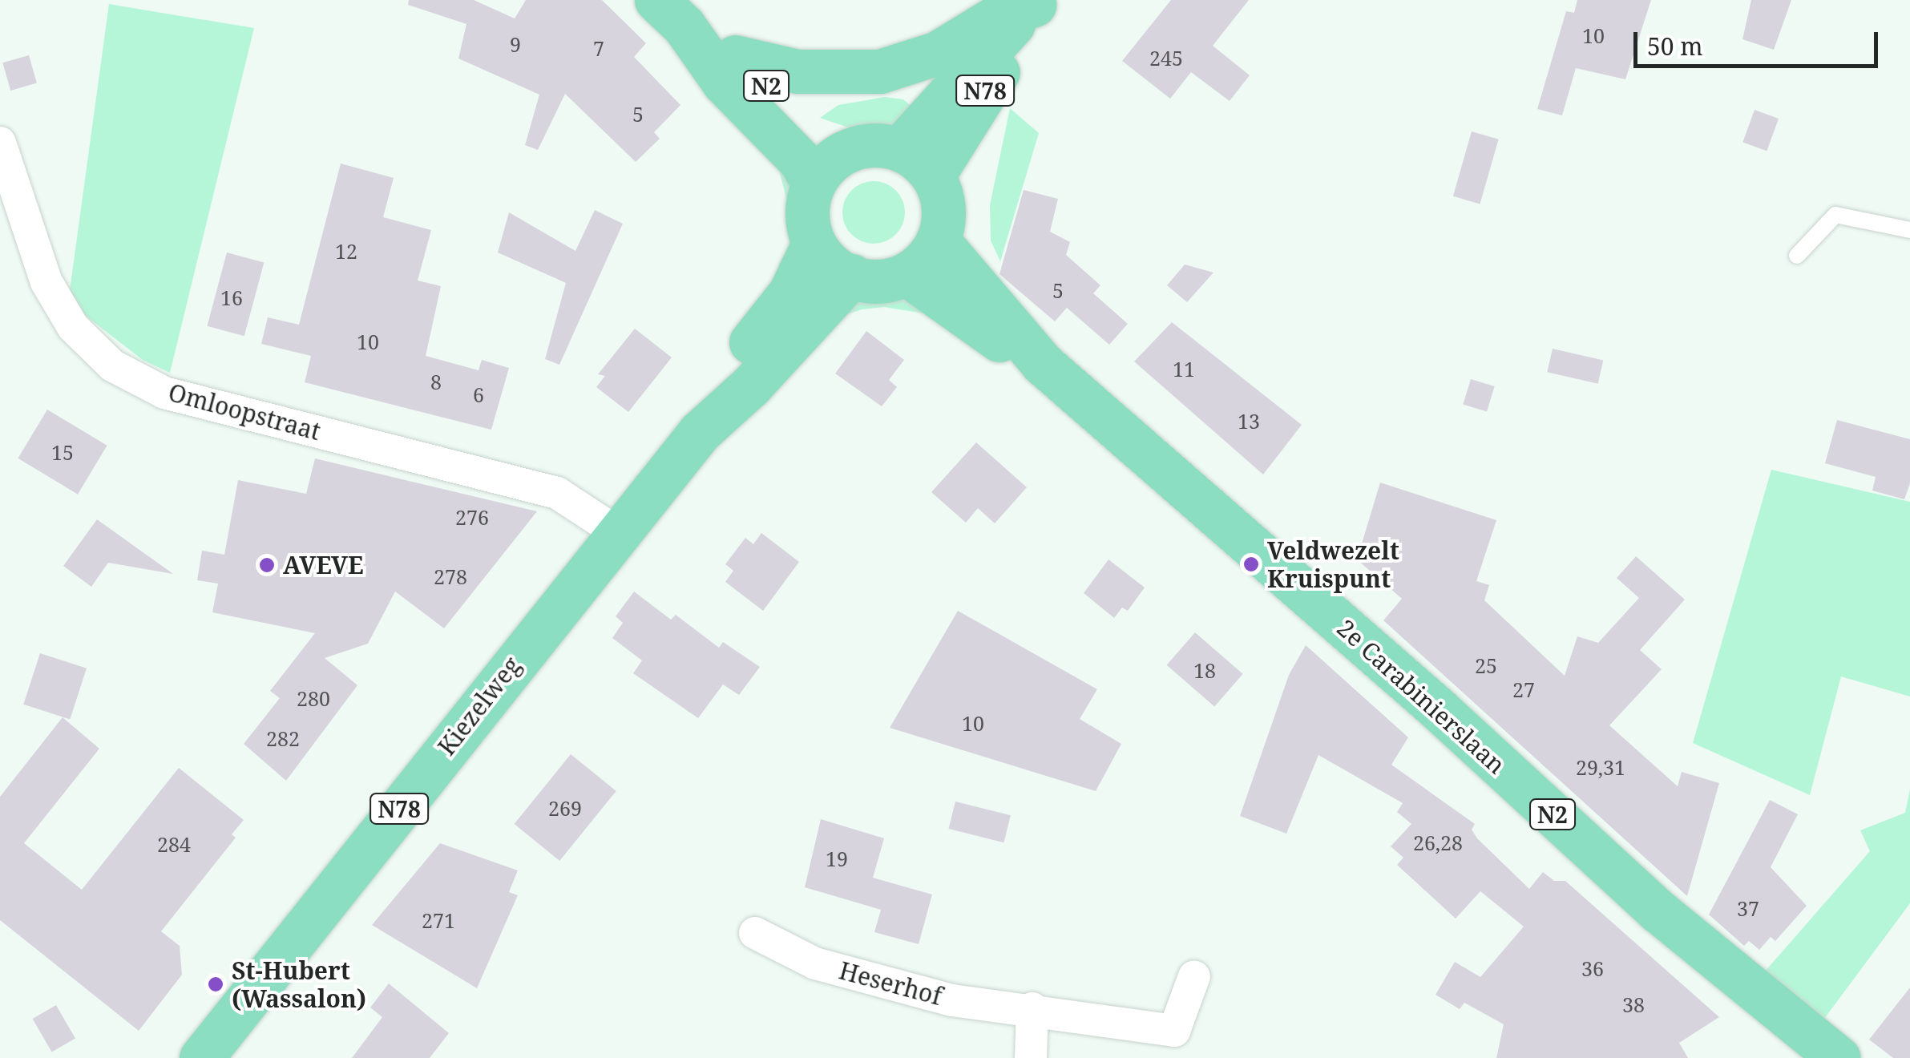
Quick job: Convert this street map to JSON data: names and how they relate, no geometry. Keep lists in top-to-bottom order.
{
  "streets": {
    "main road": [
      "N2",
      "N78",
      "2e Carabinierslaan",
      "Kiezelweg"
    ],
    "street": ["Omloopstraat", "Heserhof"]
  },
  "crossings": [
    ["N2", "N78"],
    ["N2", "2e Carabinierslaan"],
    ["N2", "Kiezelweg"],
    ["N78", "2e Carabinierslaan"],
    ["N78", "Kiezelweg"],
    ["Omloopstraat", "Kiezelweg"],
    ["2e Carabinierslaan", "Kiezelweg"]
  ],
  "places": ["Veldwezelt Kruispunt", "AVEVE", "St-Hubert (Wassalon)"],
  "house_numbers": [
    "10",
    "9",
    "7",
    "245",
    "5",
    "12",
    "5",
    "16",
    "10",
    "11",
    "8",
    "6",
    "13",
    "15",
    "276",
    "278",
    "25",
    "18",
    "27",
    "280",
    "10",
    "282",
    "29,31",
    "269",
    "26,28",
    "284",
    "19",
    "37",
    "271",
    "36",
    "38"
  ],
  "scale_bar": "50 m"
}
